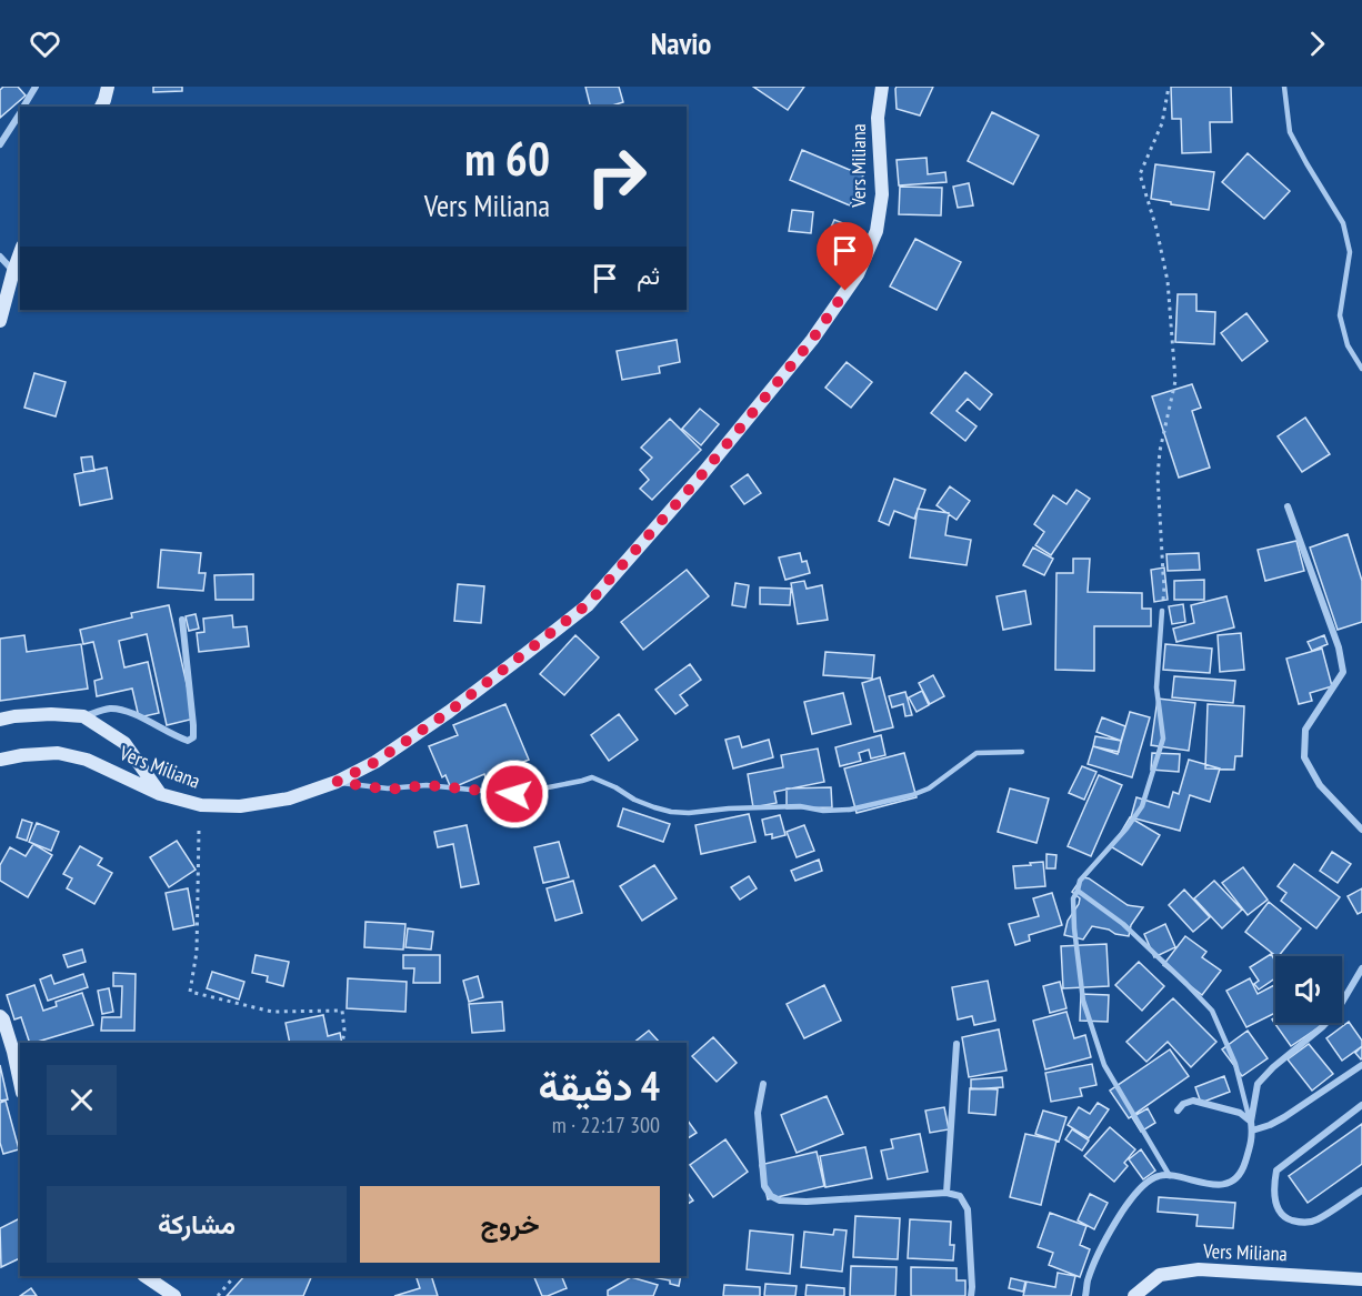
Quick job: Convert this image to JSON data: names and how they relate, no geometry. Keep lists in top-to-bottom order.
{
  "streets": {
    "main road": ["Vers Miliana"]
  },
  "page": {
    "header": "Navio",
    "turn": ["60 m", "Vers Miliana"],
    "then": "ثم",
    "heading": ["4 دقيقة", "300 m · 22:17"],
    "buttons": ["خروج", "مشاركة"]
  }
}
